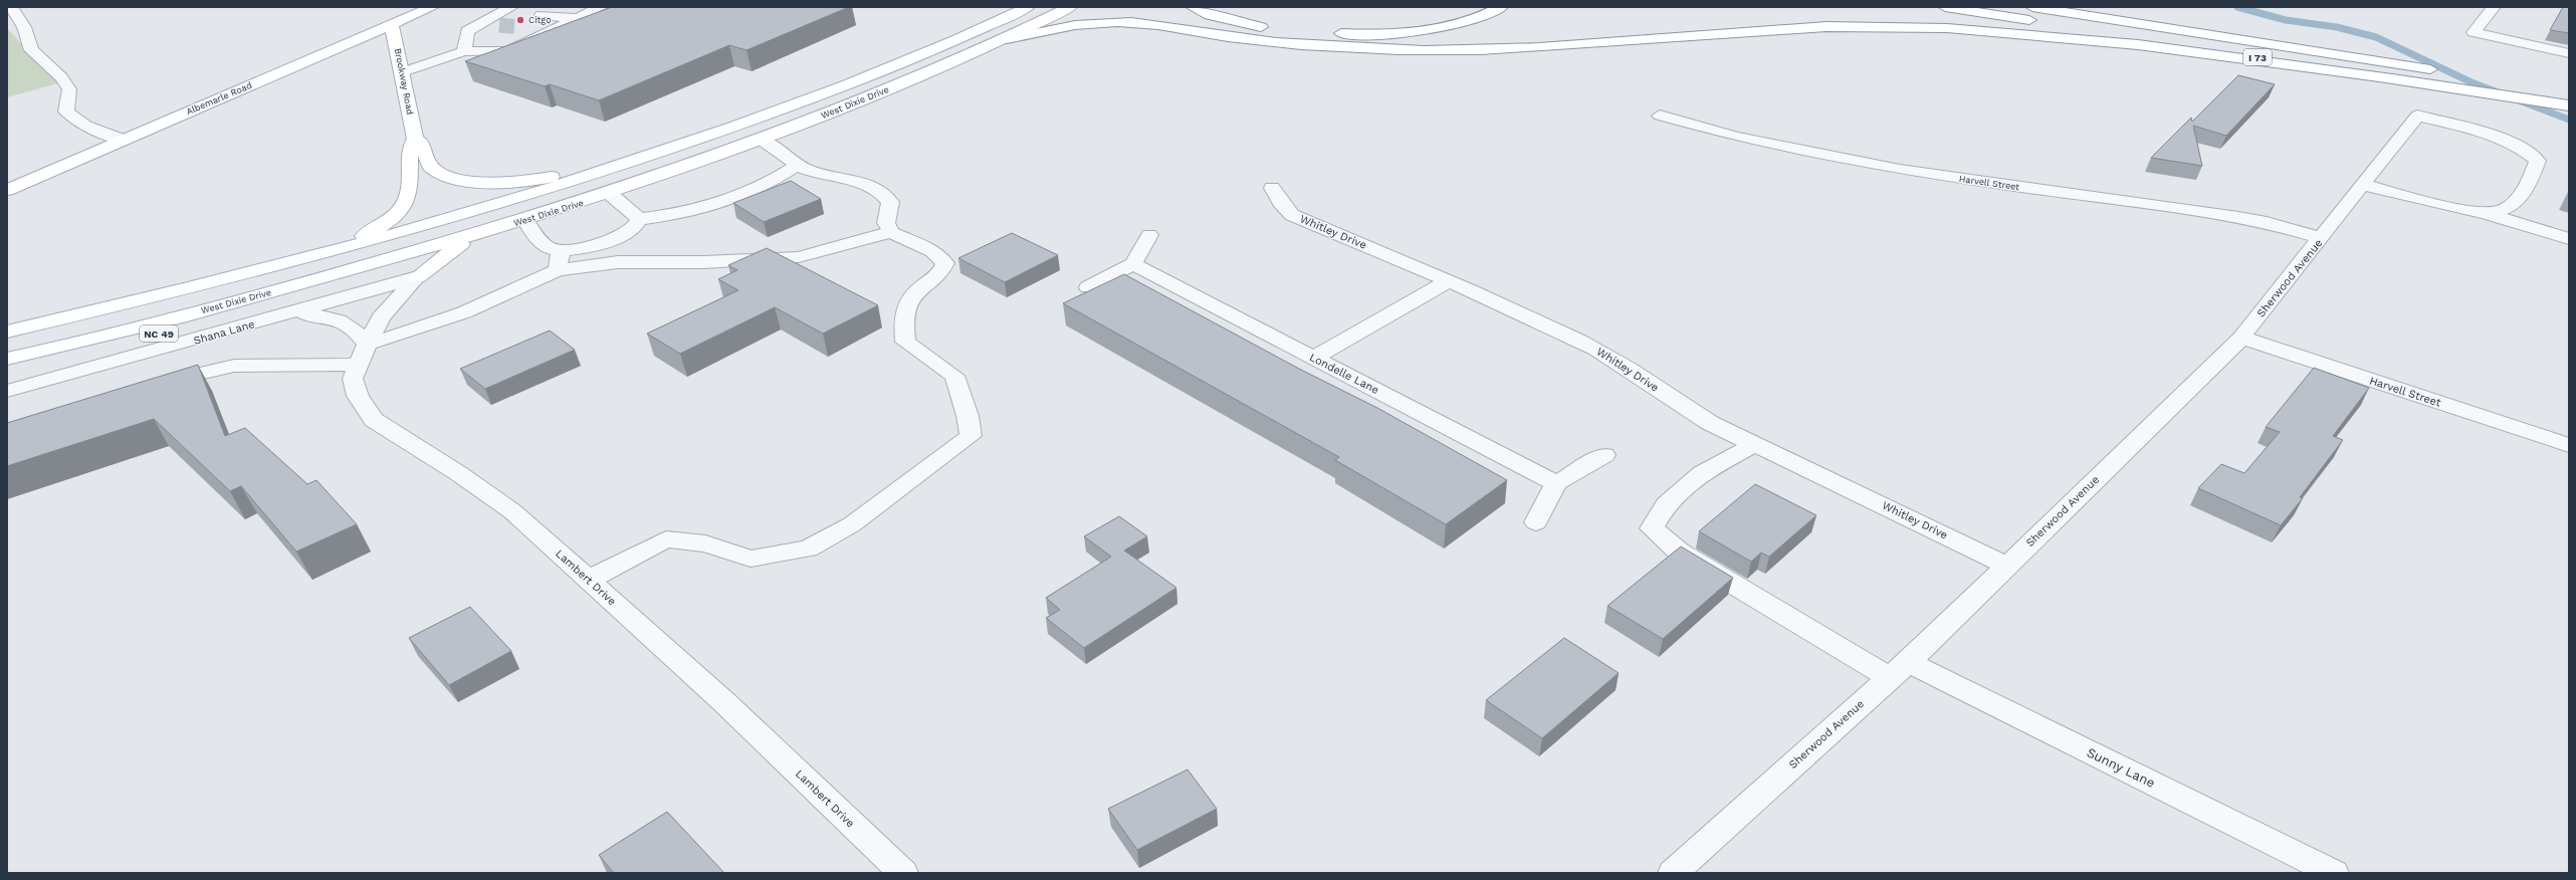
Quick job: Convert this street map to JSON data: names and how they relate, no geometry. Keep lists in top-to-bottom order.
{
  "streets": {
    "main road": [
      "I 73",
      "Brookway Road",
      "Albemarle Road",
      "West Dixie Drive",
      "NC 49"
    ],
    "street": [
      "Harvell Street",
      "Whitley Drive",
      "Sherwood Avenue",
      "Shana Lane",
      "Londelle Lane",
      "Lambert Drive",
      "Sunny Lane"
    ]
  },
  "crossings": [
    ["Brookway Road", "Albemarle Road"],
    ["West Dixie Drive", "NC 49"],
    ["Harvell Street", "Sherwood Avenue"],
    ["Whitley Drive", "Sherwood Avenue"],
    ["Whitley Drive", "Sunny Lane"],
    ["Sherwood Avenue", "Sunny Lane"],
    ["Shana Lane", "Lambert Drive"]
  ],
  "places": ["Citgo"]
}
